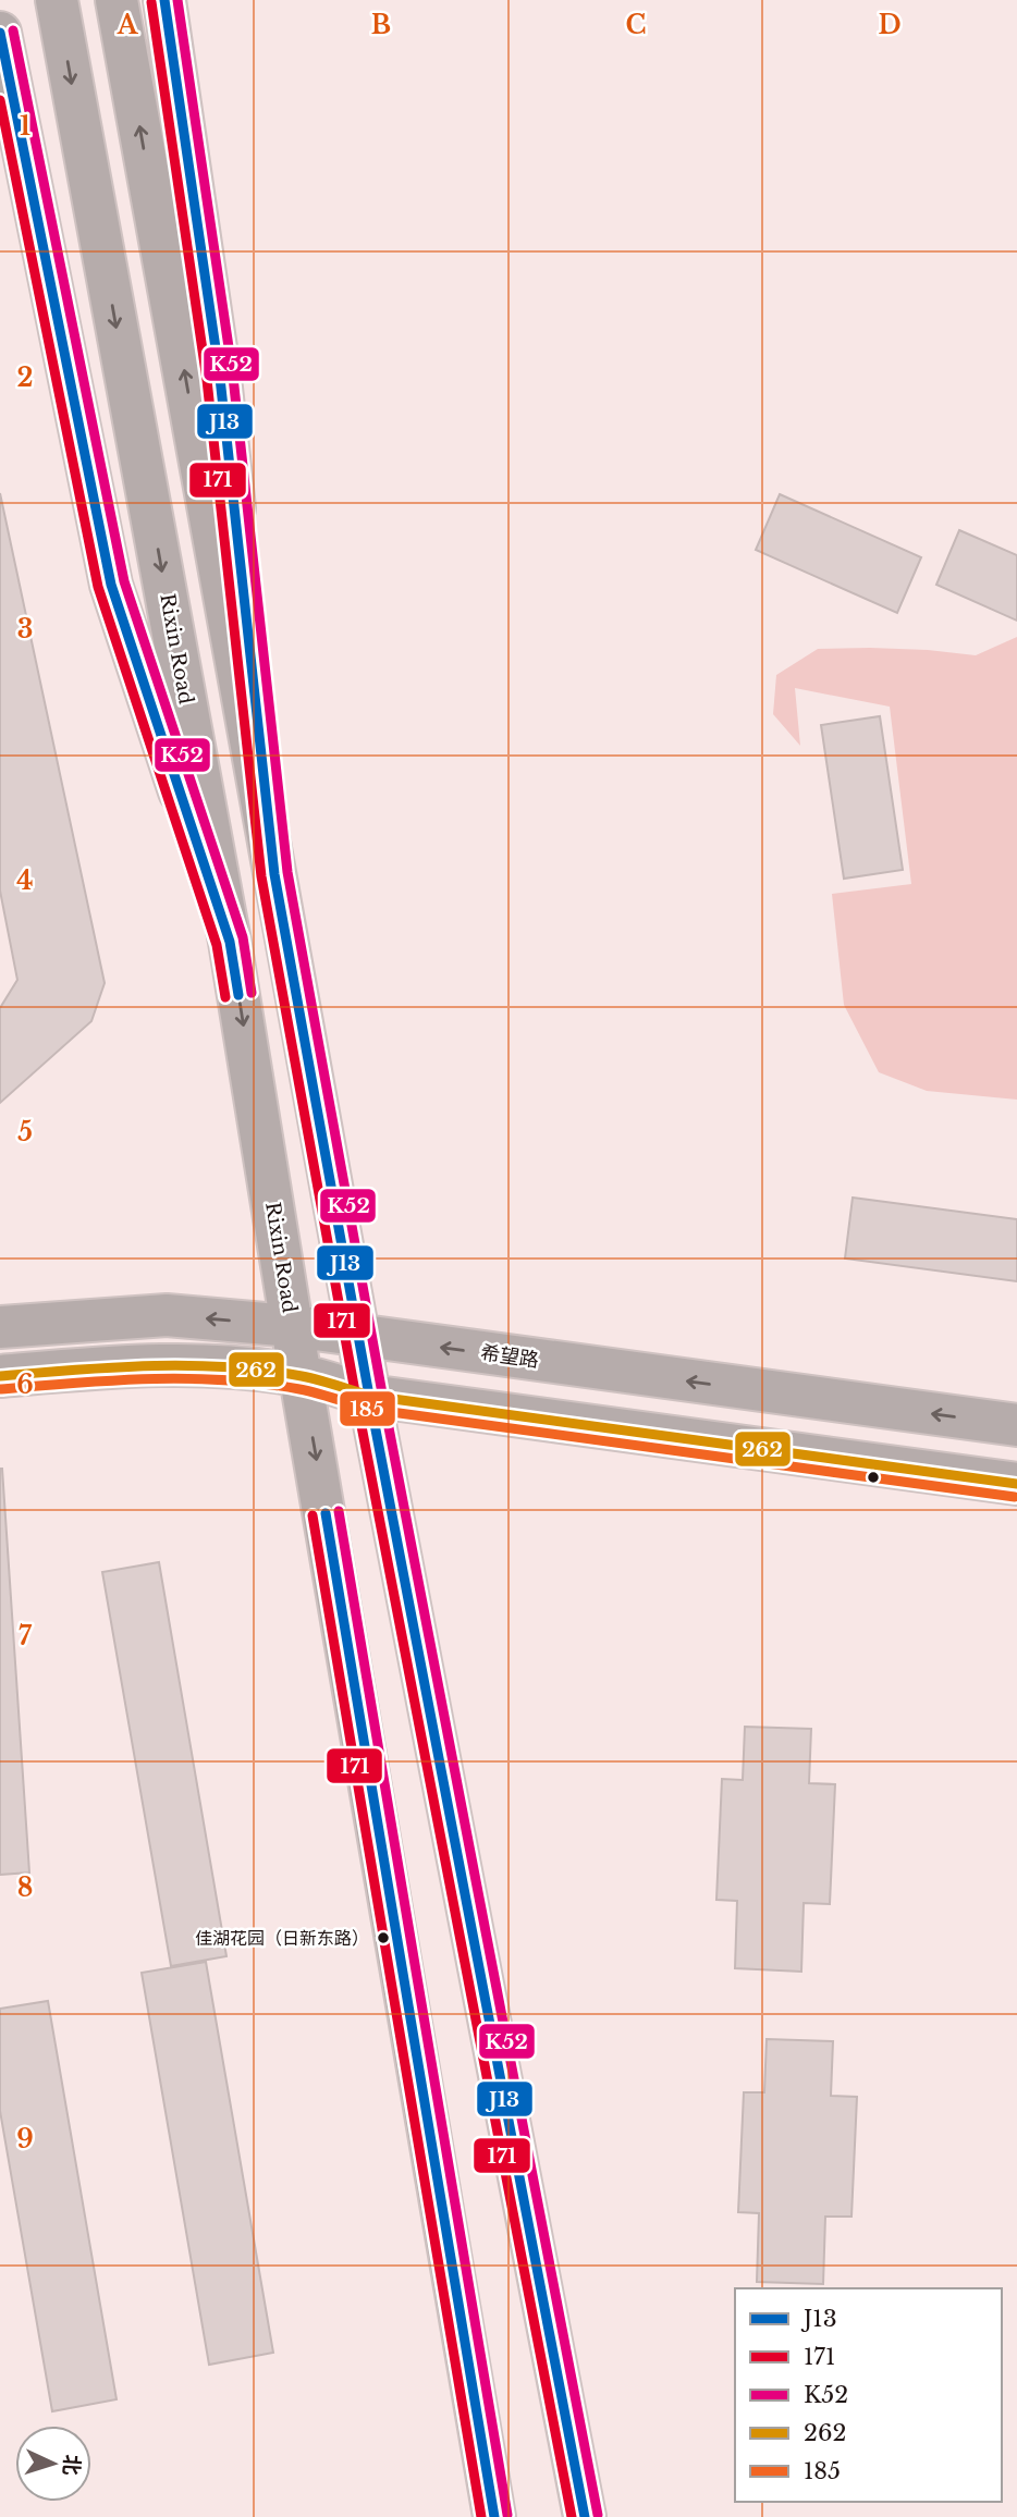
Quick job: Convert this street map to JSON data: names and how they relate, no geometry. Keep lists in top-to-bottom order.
{
  "streets": {
    "main road": ["Rixin Road", "希望路"]
  },
  "crossings": [
    ["Rixin Road", "希望路"]
  ],
  "places": ["佳湖花园（日新东路）"],
  "lines": [
    "transit line J13",
    "transit line K52",
    "transit line 171",
    "transit line 262",
    "transit line 185"
  ],
  "legend": [
    "J13",
    "171",
    "K52",
    "262",
    "185"
  ],
  "north": "right",
  "grid": {
    "columns": [
      "A",
      "B",
      "C",
      "D"
    ],
    "rows": [
      "1",
      "2",
      "3",
      "4",
      "5",
      "6",
      "7",
      "8",
      "9"
    ]
  }
}
